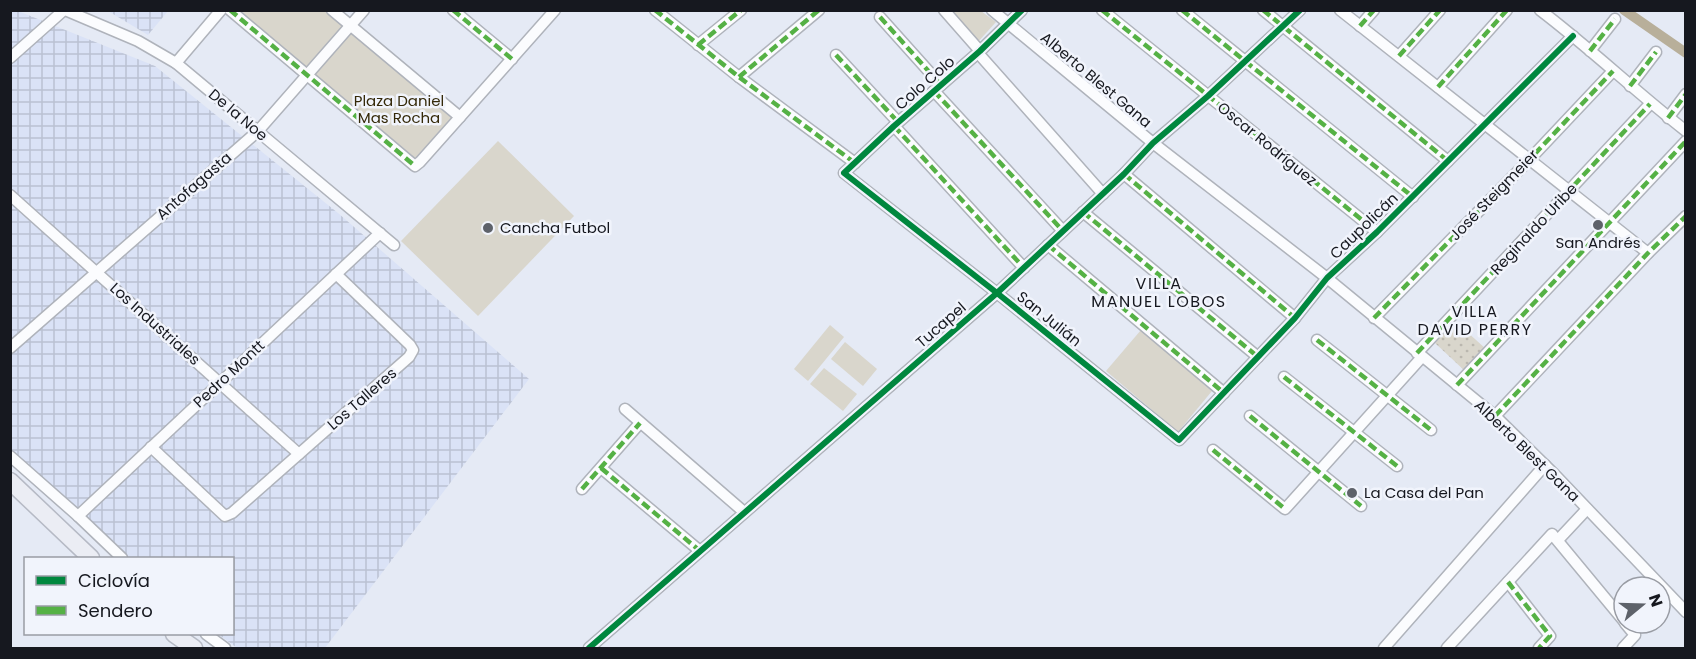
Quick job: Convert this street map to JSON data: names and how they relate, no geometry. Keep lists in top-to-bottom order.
{
  "streets": {
    "street": [
      "Alberto Blest Gana",
      "Colo Colo",
      "De la Noe",
      "Oscar Rodríguez",
      "Antofagasta",
      "José Steigmeier",
      "Caupolicán",
      "Reginaldo Uribe",
      "San Julián",
      "Los Industriales",
      "Tucapel",
      "Pedro Montt",
      "Los Talleres"
    ]
  },
  "crossings": [
    ["Alberto Blest Gana", "Colo Colo"],
    ["Alberto Blest Gana", "José Steigmeier"],
    ["Alberto Blest Gana", "Caupolicán"],
    ["Alberto Blest Gana", "Reginaldo Uribe"],
    ["Alberto Blest Gana", "Tucapel"],
    ["Colo Colo", "San Julián"],
    ["De la Noe", "Antofagasta"],
    ["De la Noe", "Pedro Montt"],
    ["Oscar Rodríguez", "Caupolicán"],
    ["Oscar Rodríguez", "Tucapel"],
    ["Antofagasta", "Los Industriales"],
    ["Caupolicán", "San Julián"],
    ["San Julián", "Tucapel"],
    ["Los Industriales", "Pedro Montt"],
    ["Los Industriales", "Los Talleres"],
    ["Pedro Montt", "Los Talleres"]
  ],
  "districts": ["VILLA MANUEL LOBOS", "VILLA DAVID PERRY"],
  "parks": ["Plaza Daniel Mas Rocha"],
  "places": ["San Andrés", "Cancha Futbol", "La Casa del Pan"],
  "legend": ["Ciclovía", "Sendero"],
  "north": "right"
}
